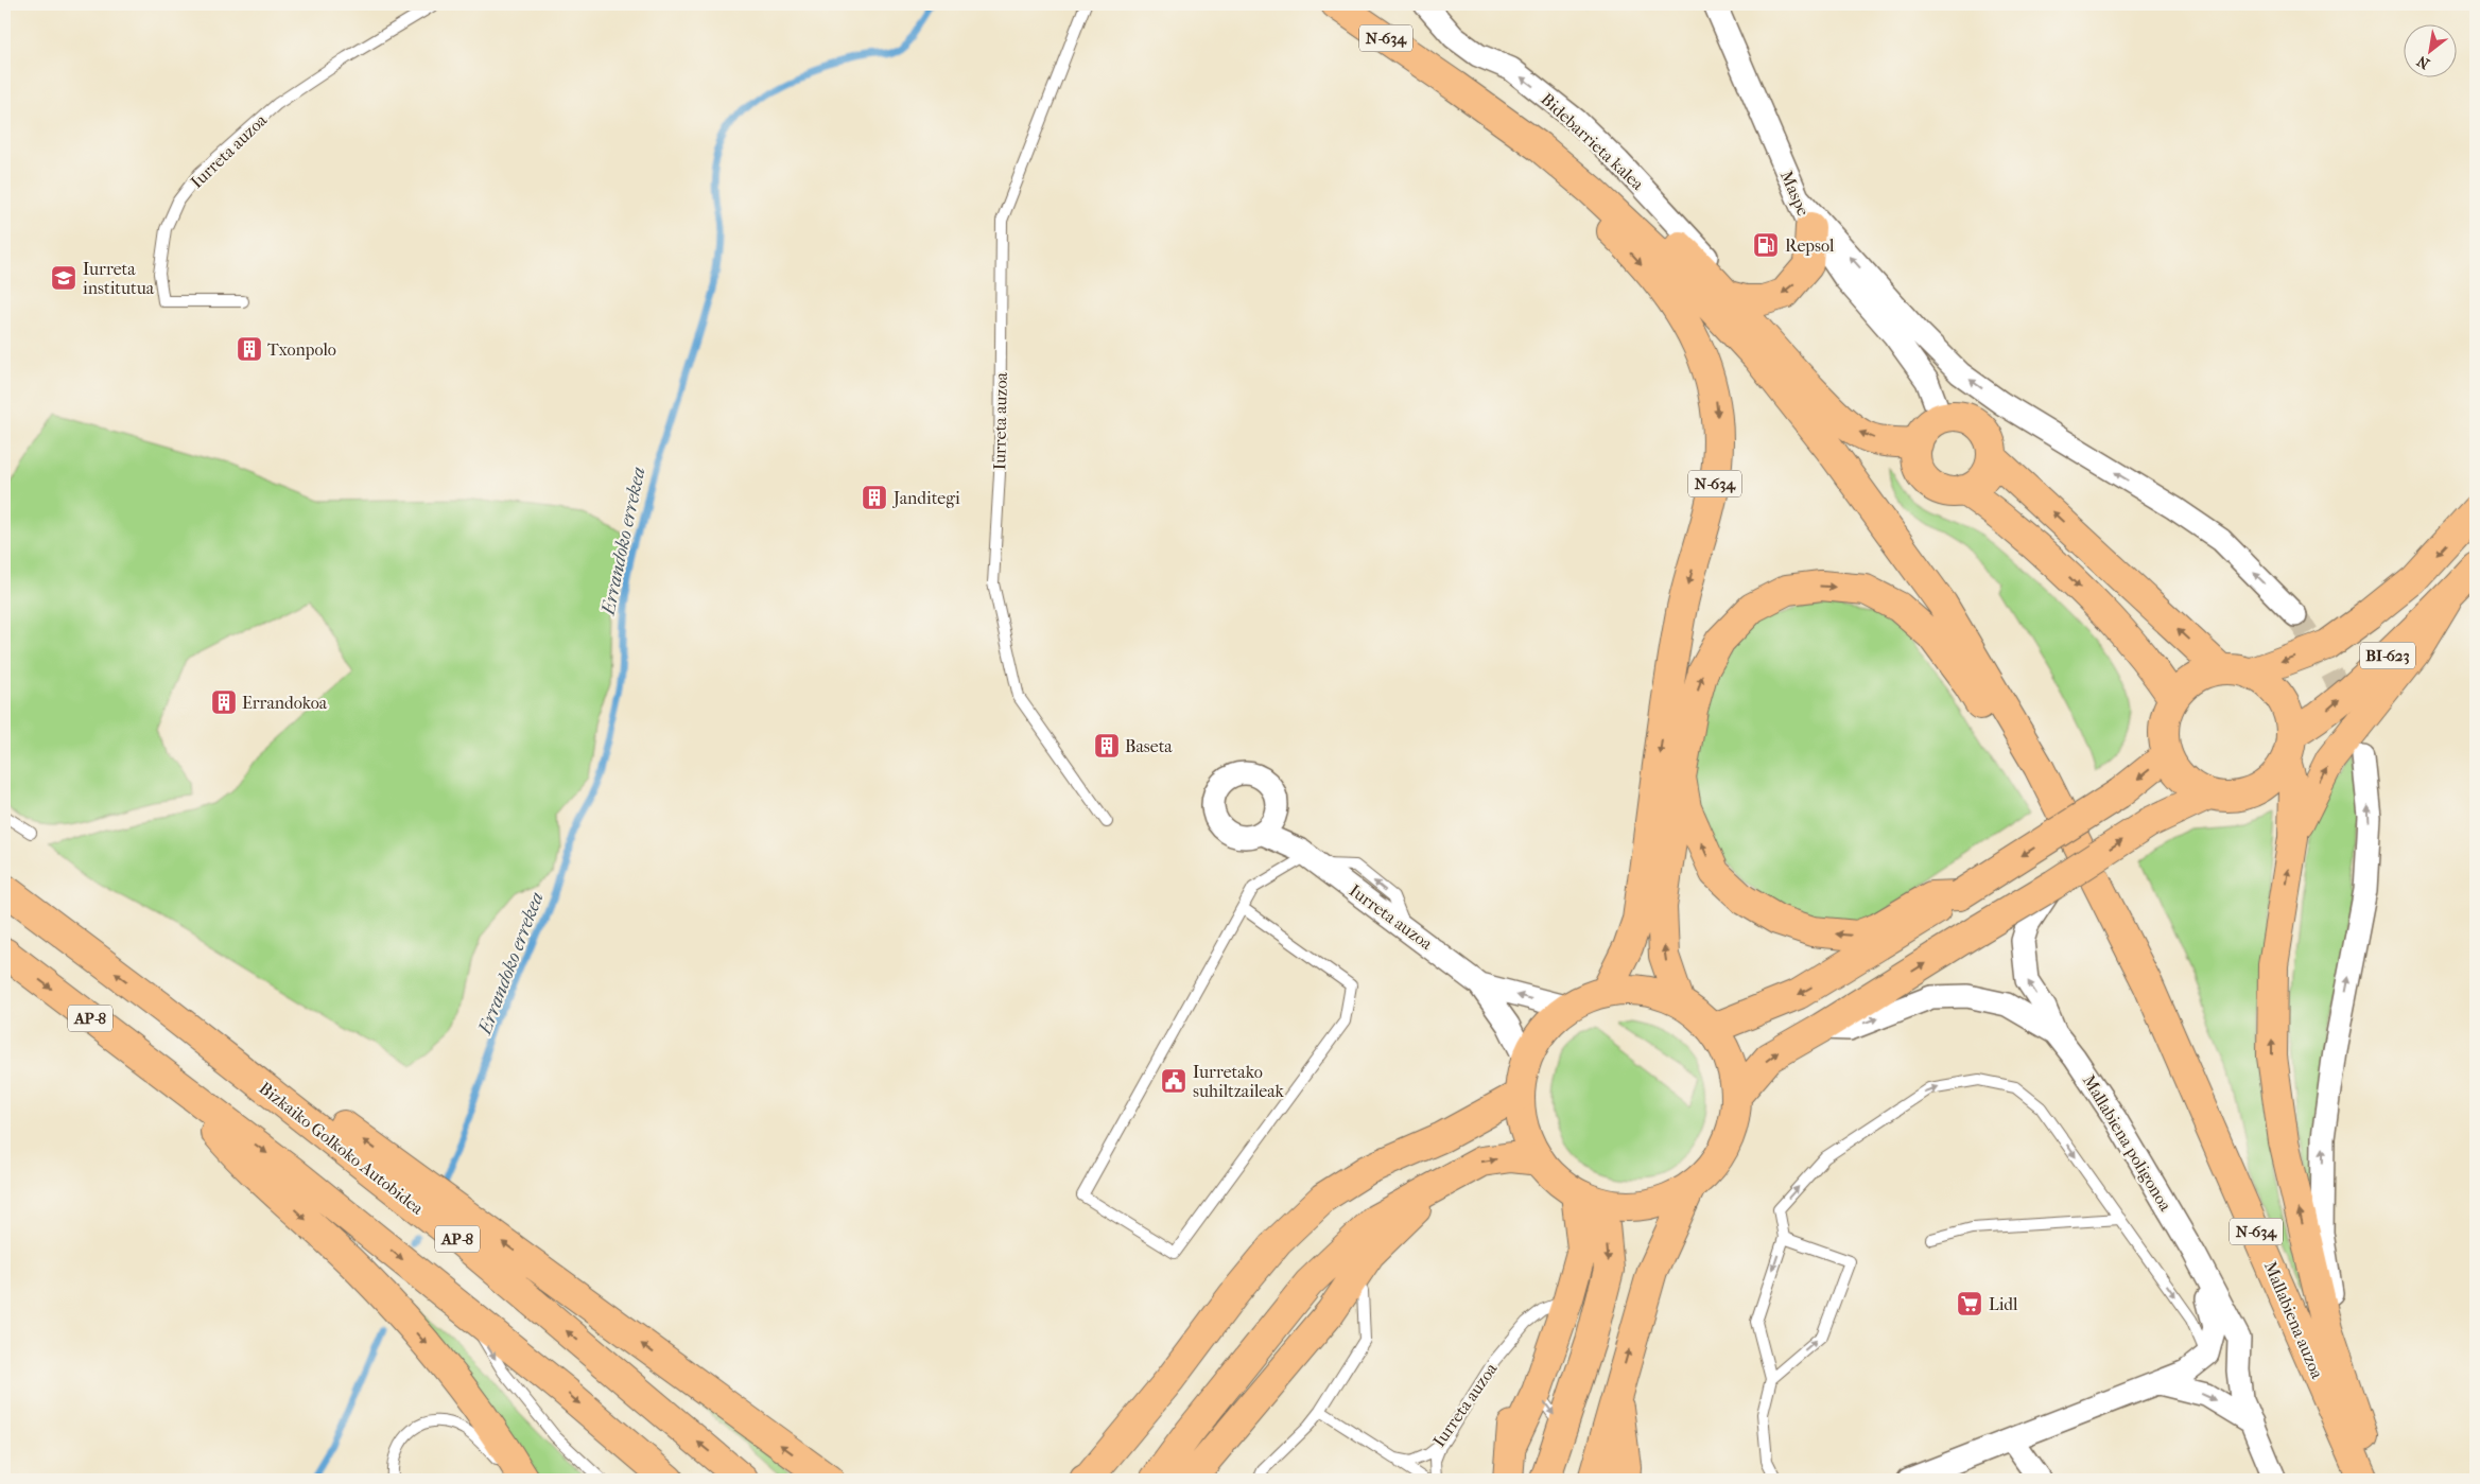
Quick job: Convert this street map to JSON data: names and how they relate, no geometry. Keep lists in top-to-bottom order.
{
  "streets": {
    "main road": [
      "N-634",
      "BI-623",
      "AP-8",
      "Bizkaiko Golkoko Autobidea",
      "Mallabiena auzoa"
    ],
    "street": [
      "Bidebarrieta kalea",
      "Iurreta auzoa",
      "Maspe",
      "Mallabiena poligonoa"
    ]
  },
  "crossings": [
    ["N-634", "Mallabiena auzoa"]
  ],
  "one_way": ["Bidebarrieta kalea"],
  "water": ["Errandoko errekea"],
  "places": {
    "fuel station": ["Repsol"],
    "school or university": ["Iurreta institutua"],
    "building": [
      "Txonpolo",
      "Janditegi",
      "Errandokoa",
      "Baseta"
    ],
    "public building": ["Iurretako suhiltzaileak"],
    "supermarket": ["Lidl"]
  },
  "north": "bottom left"
}
